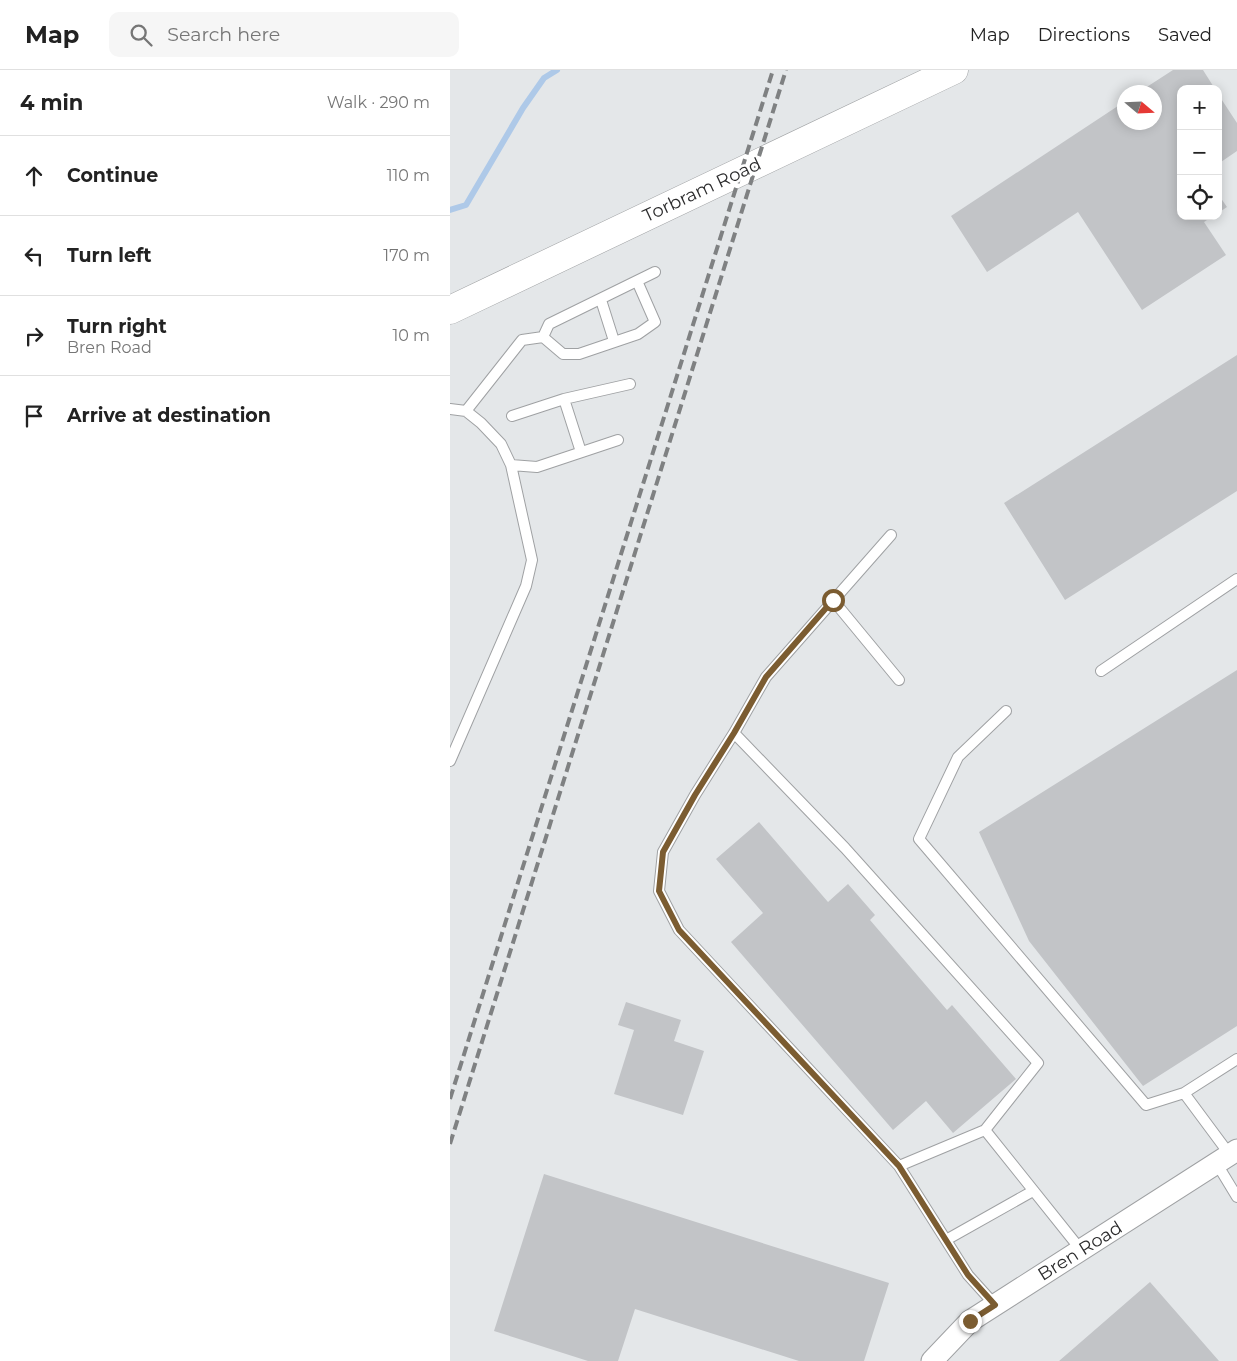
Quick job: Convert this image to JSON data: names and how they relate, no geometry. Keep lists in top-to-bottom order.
{
  "streets": {
    "main road": ["Torbram Road"],
    "street": ["Bren Road"]
  },
  "north": "right",
  "page": {
    "header": "Map",
    "search": "Search here",
    "nav": ["Map", "Directions", "Saved"],
    "heading": ["4 min", "Walk · 290 m"],
    "map_buttons": ["+", "−"],
    "list": [
      ["Continue", "110 m"],
      ["Turn left", "170 m"],
      ["Turn right", "Bren Road", "10 m"],
      "Arrive at destination"
    ]
  }
}
